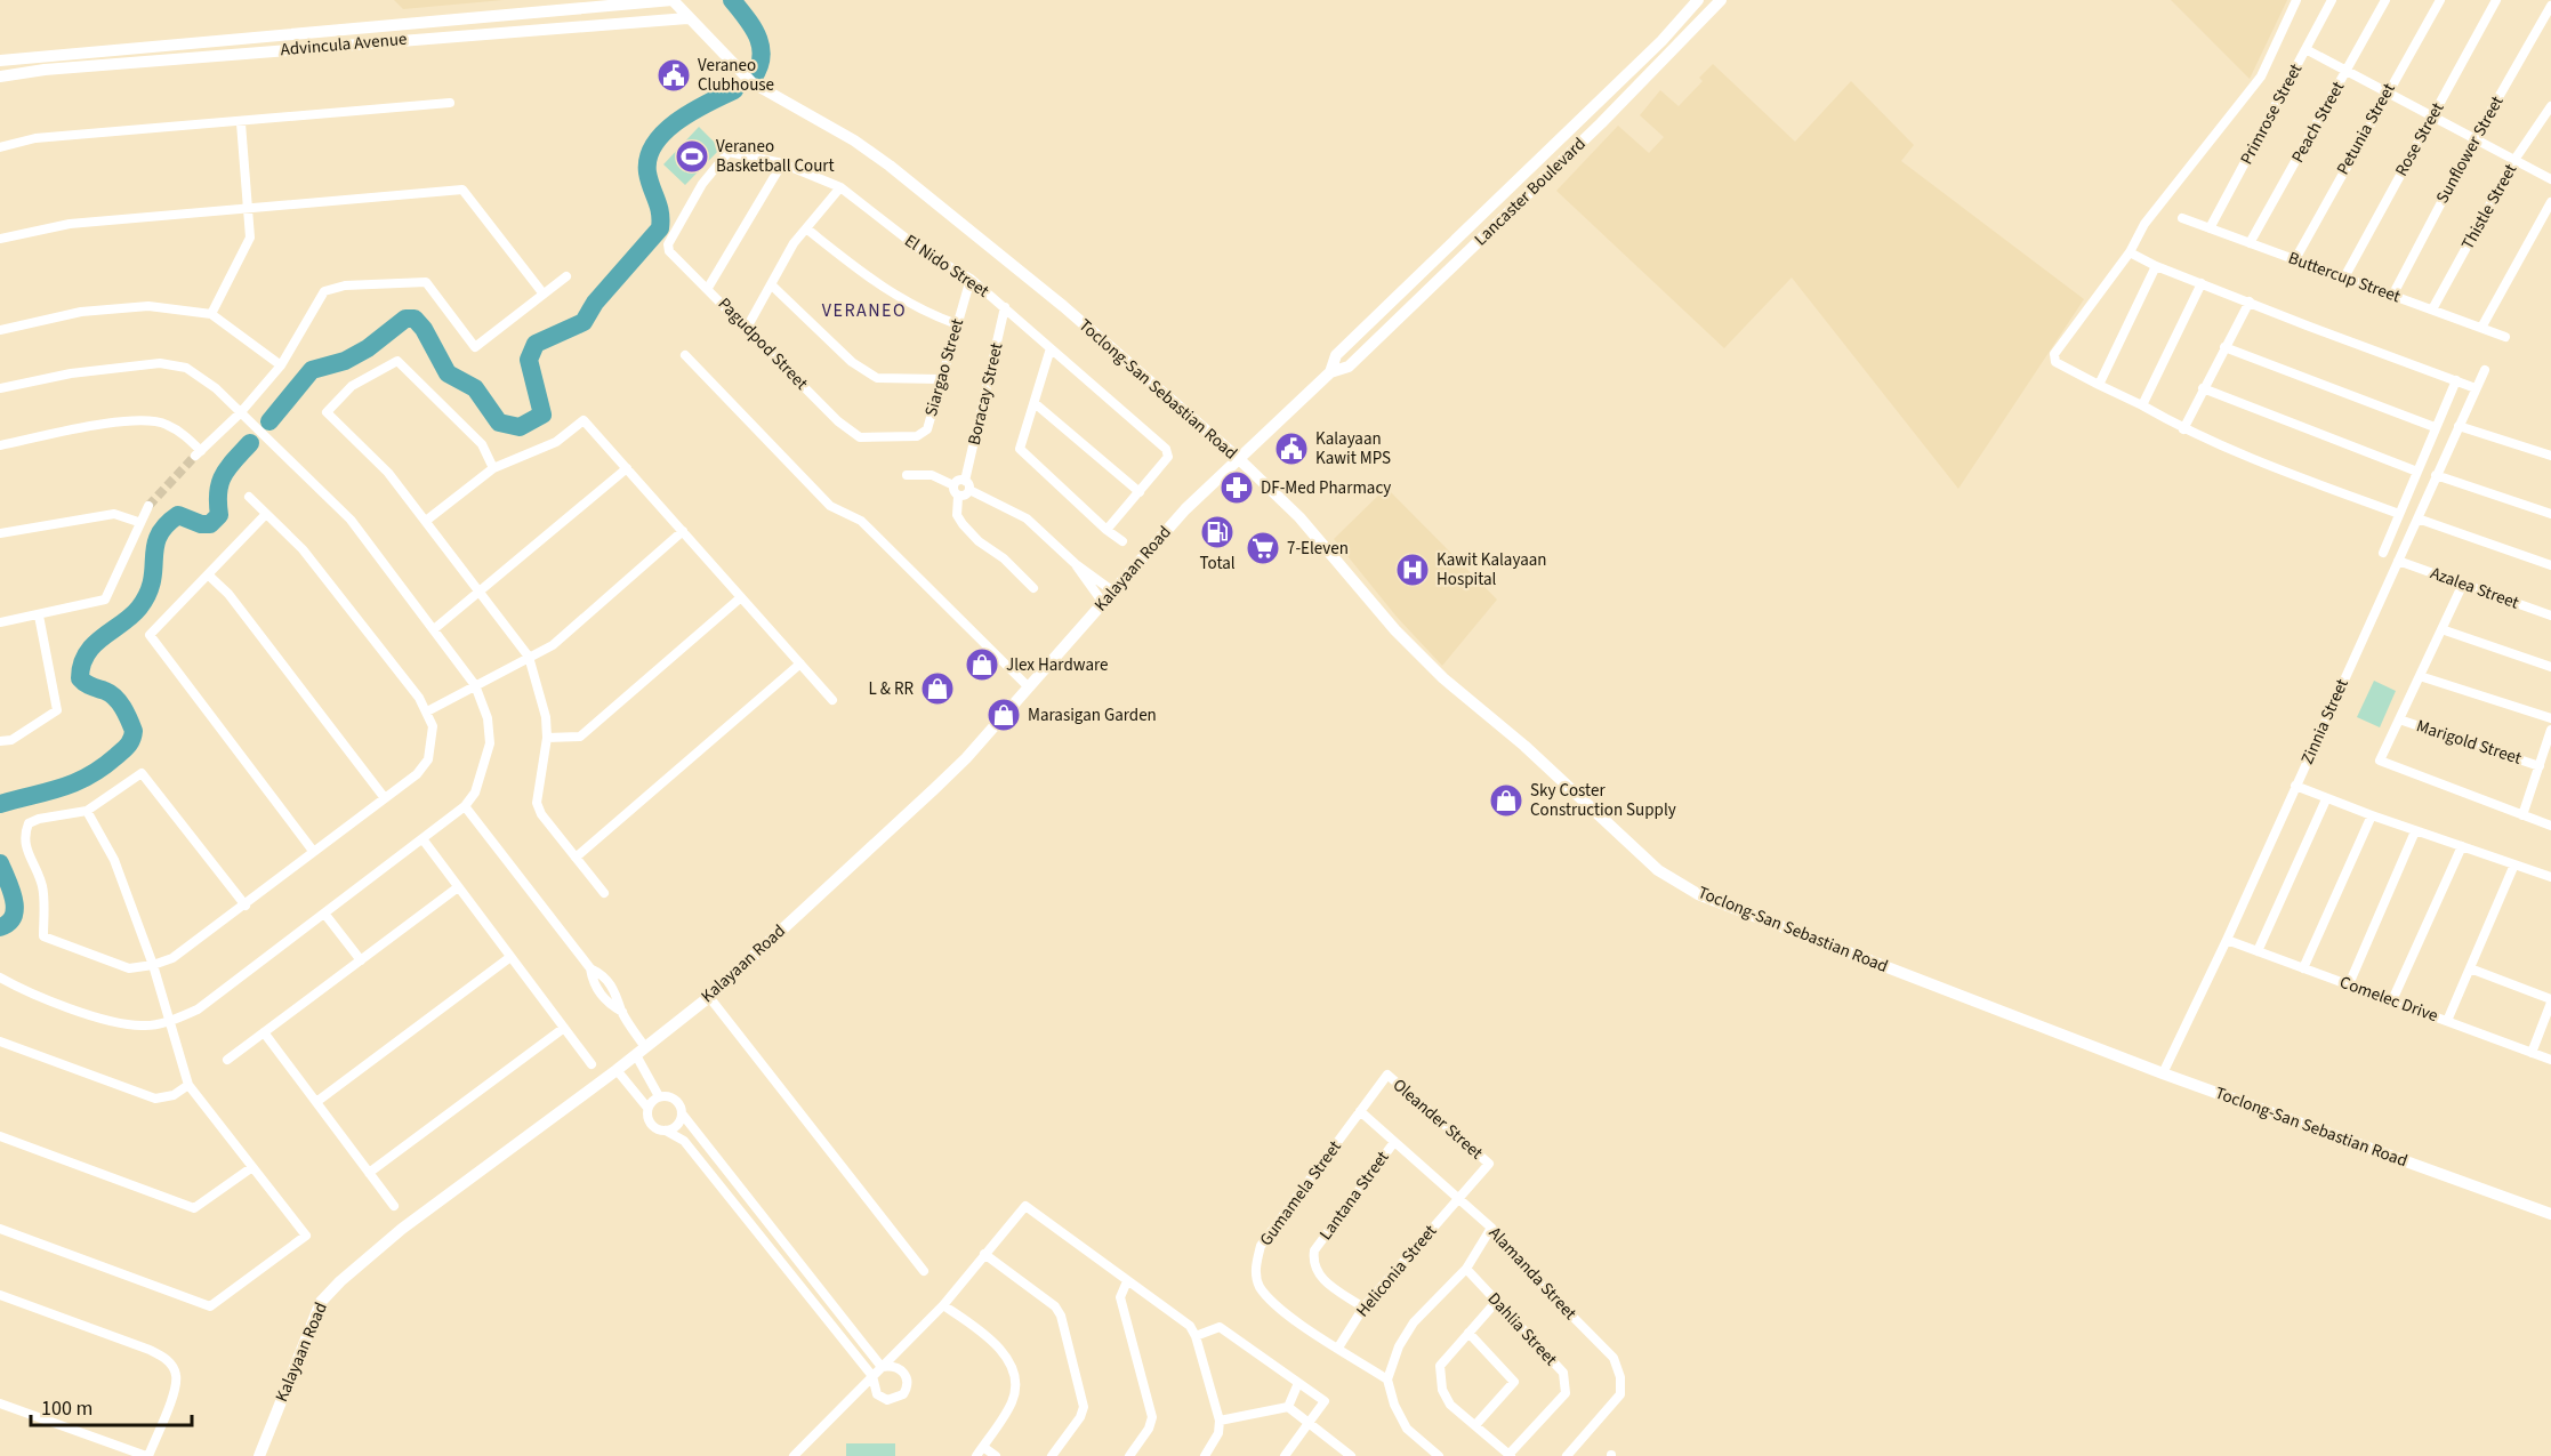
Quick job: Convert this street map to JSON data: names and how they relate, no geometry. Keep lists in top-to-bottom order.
{
  "streets": {
    "main road": [
      "Advincula Avenue",
      "Lancaster Boulevard",
      "Toclong-San Sebastian Road",
      "Kalayaan Road"
    ],
    "street": [
      "Primrose Street",
      "Peach Street",
      "Petunia Street",
      "Rose Street",
      "Sunflower Street",
      "Thistle Street",
      "El Nido Street",
      "Buttercup Street",
      "Pagudpod Street",
      "Siargao Street",
      "Boracay Street",
      "Azalea Street",
      "Zinnia Street",
      "Marigold Street",
      "Comelec Drive",
      "Oleander Street",
      "Gumamela Street",
      "Lantana Street",
      "Heliconia Street",
      "Alamanda Street",
      "Dahlia Street"
    ]
  },
  "crossings": [
    ["Advincula Avenue", "Toclong-San Sebastian Road"],
    ["Primrose Street", "Buttercup Street"],
    ["Peach Street", "Buttercup Street"],
    ["Petunia Street", "Buttercup Street"],
    ["Rose Street", "Buttercup Street"],
    ["Sunflower Street", "Buttercup Street"],
    ["Lancaster Boulevard", "Toclong-San Sebastian Road"],
    ["Lancaster Boulevard", "Kalayaan Road"],
    ["Thistle Street", "Buttercup Street"],
    ["El Nido Street", "Pagudpod Street"],
    ["El Nido Street", "Siargao Street"],
    ["El Nido Street", "Boracay Street"],
    ["Pagudpod Street", "Siargao Street"],
    ["Toclong-San Sebastian Road", "Kalayaan Road"],
    ["Toclong-San Sebastian Road", "Zinnia Street"],
    ["Azalea Street", "Zinnia Street"],
    ["Zinnia Street", "Comelec Drive"],
    ["Oleander Street", "Gumamela Street"],
    ["Oleander Street", "Heliconia Street"],
    ["Oleander Street", "Alamanda Street"],
    ["Gumamela Street", "Heliconia Street"],
    ["Gumamela Street", "Alamanda Street"],
    ["Lantana Street", "Heliconia Street"],
    ["Lantana Street", "Alamanda Street"],
    ["Heliconia Street", "Alamanda Street"]
  ],
  "districts": ["VERANEO"],
  "places": {
    "public building": ["Veraneo Clubhouse", "Kalayaan Kawit MPS"],
    "sports": ["Veraneo Basketball Court"],
    "pharmacy": ["DF-Med Pharmacy"],
    "fuel station": ["Total"],
    "supermarket": ["7-Eleven"],
    "hospital": ["Kawit Kalayaan Hospital"],
    "shop": [
      "Jlex Hardware",
      "L & RR",
      "Marasigan Garden",
      "Sky Coster Construction Supply"
    ]
  },
  "scale_bar": "100 m"
}
